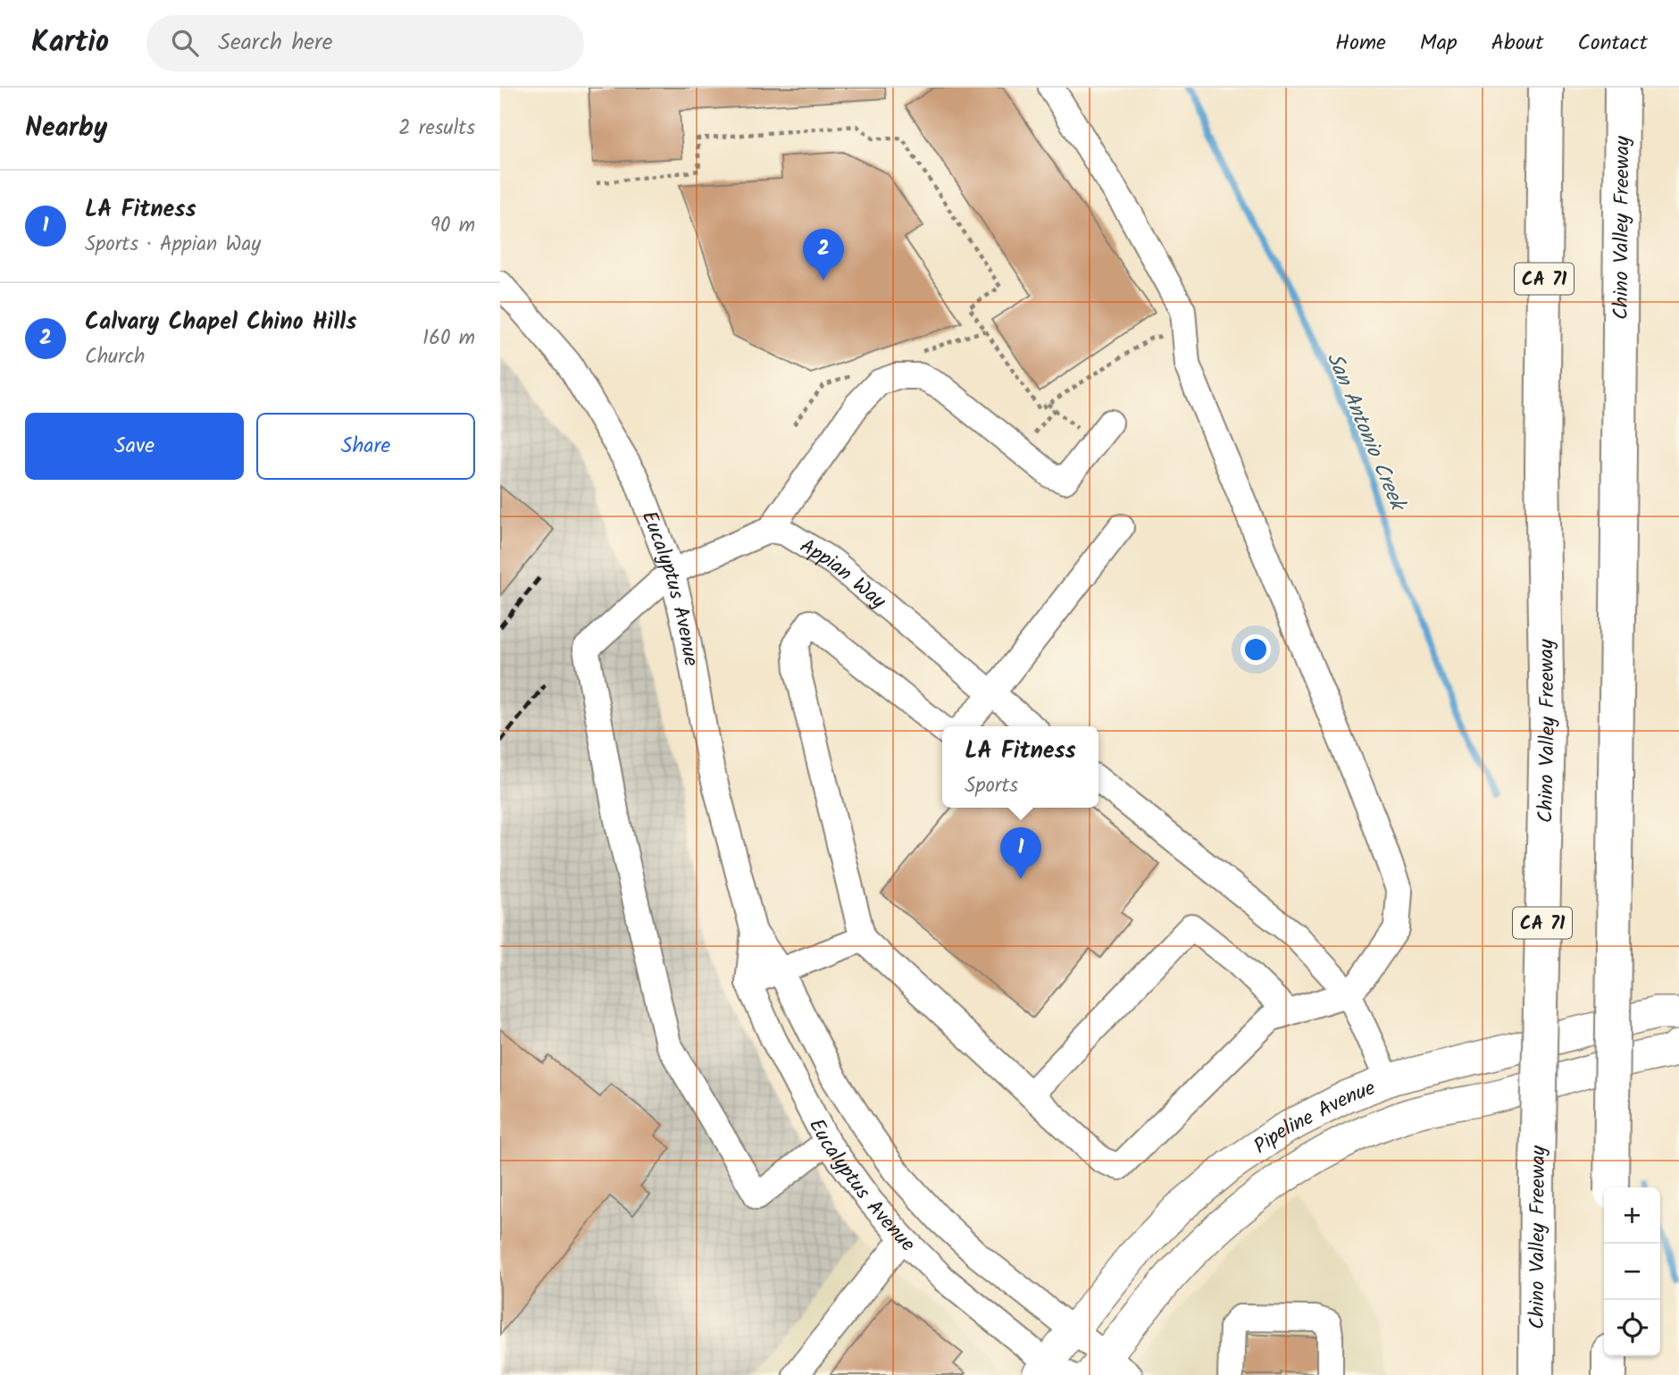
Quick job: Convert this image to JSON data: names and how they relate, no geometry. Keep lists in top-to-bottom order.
{
  "streets": {
    "highway": ["Chino Valley Freeway", "CA 71"],
    "main road": ["Pipeline Avenue"],
    "street": ["Appian Way", "Eucalyptus Avenue"]
  },
  "crossings": [
    ["Eucalyptus Avenue", "Pipeline Avenue"]
  ],
  "water": ["San Antonio Creek"],
  "page": {
    "header": "Kartio",
    "search": "Search here",
    "nav": [
      "Home",
      "Map",
      "About",
      "Contact"
    ],
    "heading": ["Nearby", "2 results"],
    "list": [
      {
        "mark": "1",
        "name": "LA Fitness",
        "note": "Sports · Appian Way",
        "value": "90 m"
      },
      {
        "mark": "2",
        "name": "Calvary Chapel Chino Hills",
        "note": "Church",
        "value": "160 m"
      }
    ],
    "pins": ["2", "1"],
    "buttons": ["Save", "Share"],
    "popup": ["LA Fitness", "Sports"],
    "map_buttons": ["+", "−"]
  }
}
